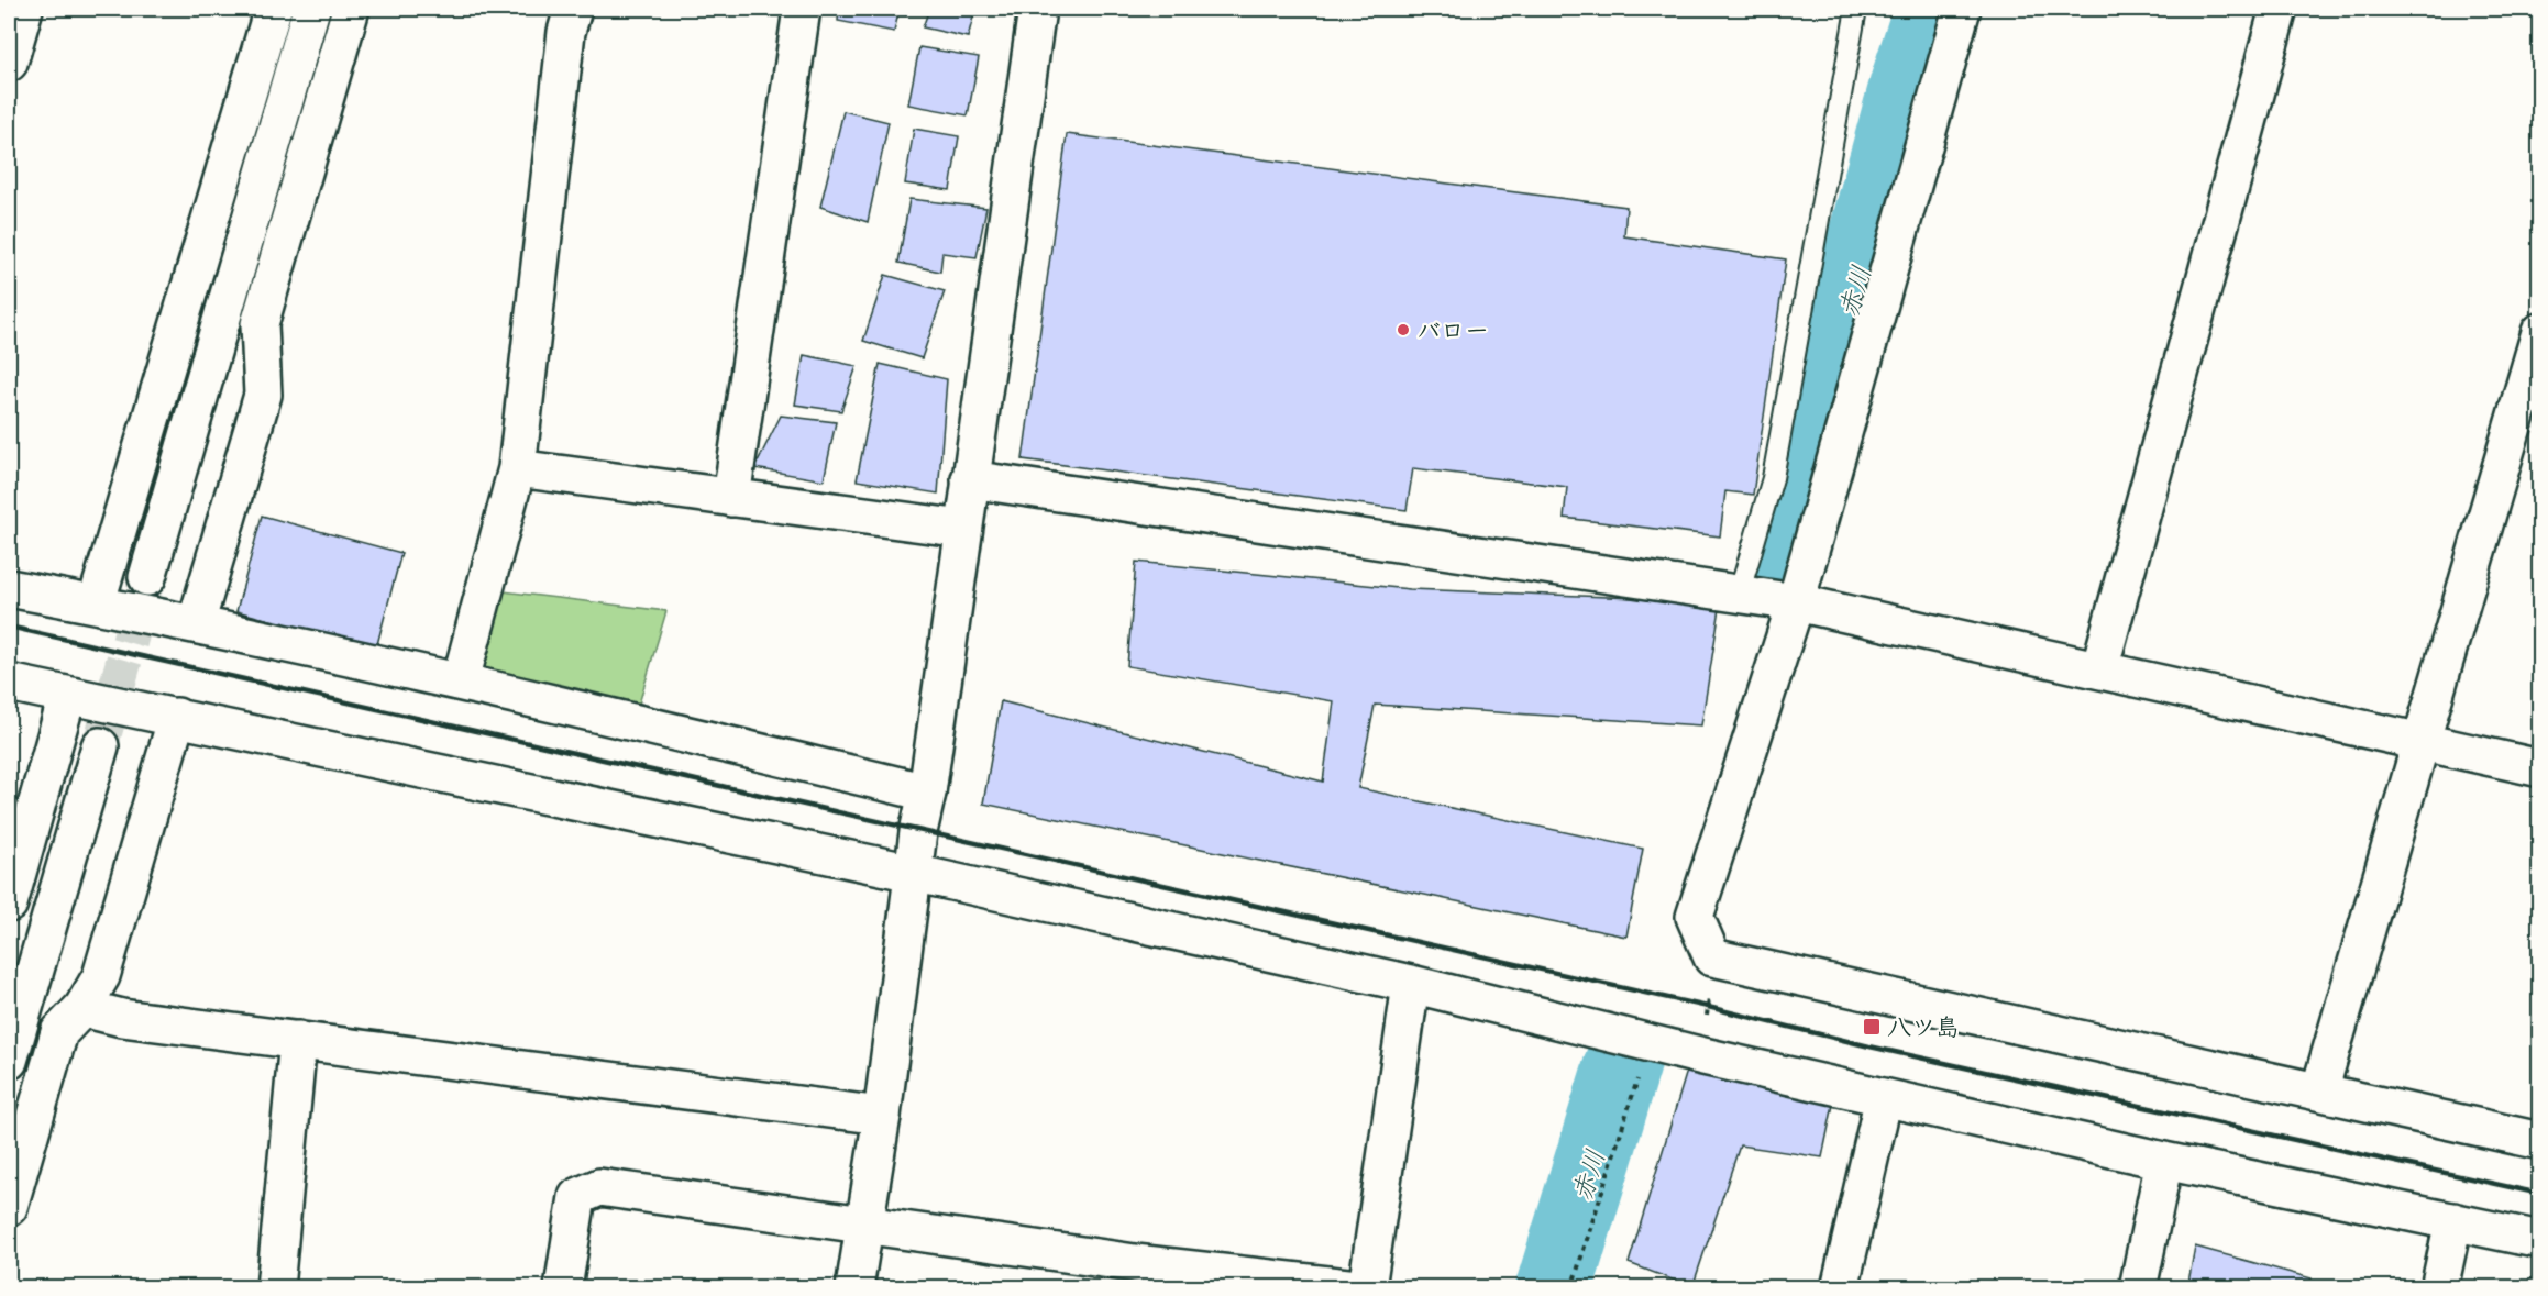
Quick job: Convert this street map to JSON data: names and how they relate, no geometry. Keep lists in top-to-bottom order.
{
  "water": ["赤川"],
  "places": {
    "other": ["バロー"],
    "transit": ["八ツ島"]
  }
}
